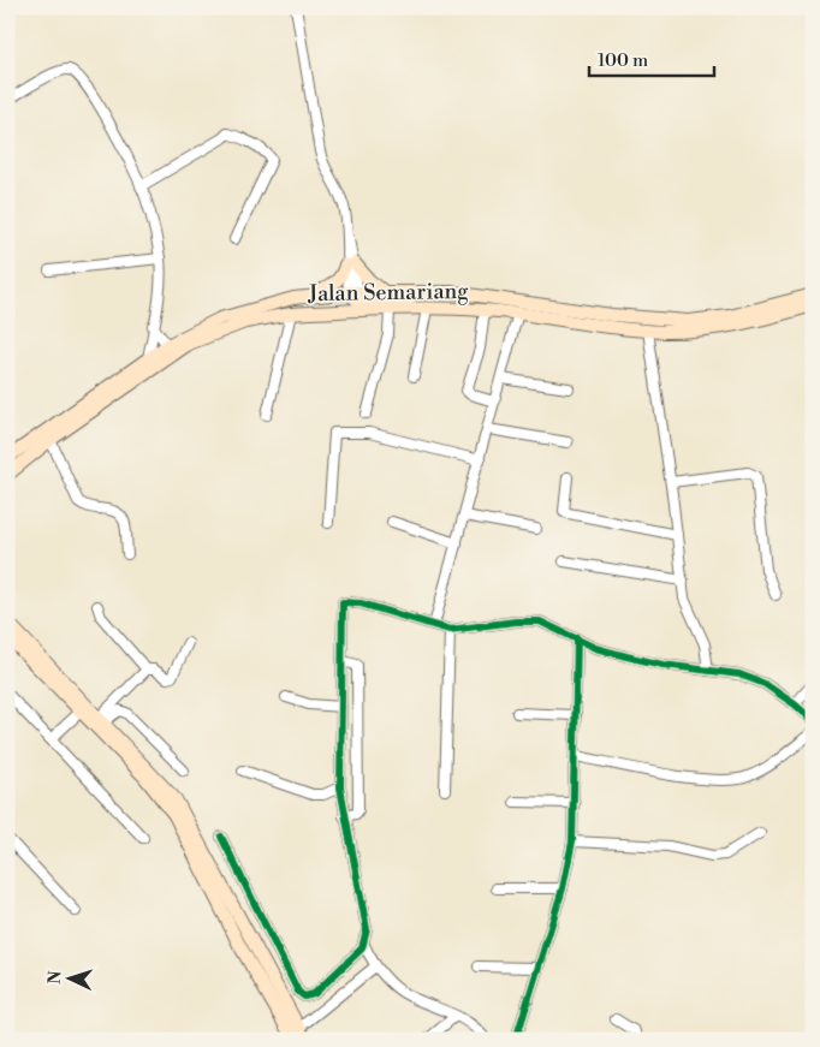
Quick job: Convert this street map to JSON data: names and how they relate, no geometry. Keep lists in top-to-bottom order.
{
  "streets": {
    "main road": ["Jalan Semariang"]
  },
  "scale_bar": "100 m",
  "north": "left"
}
